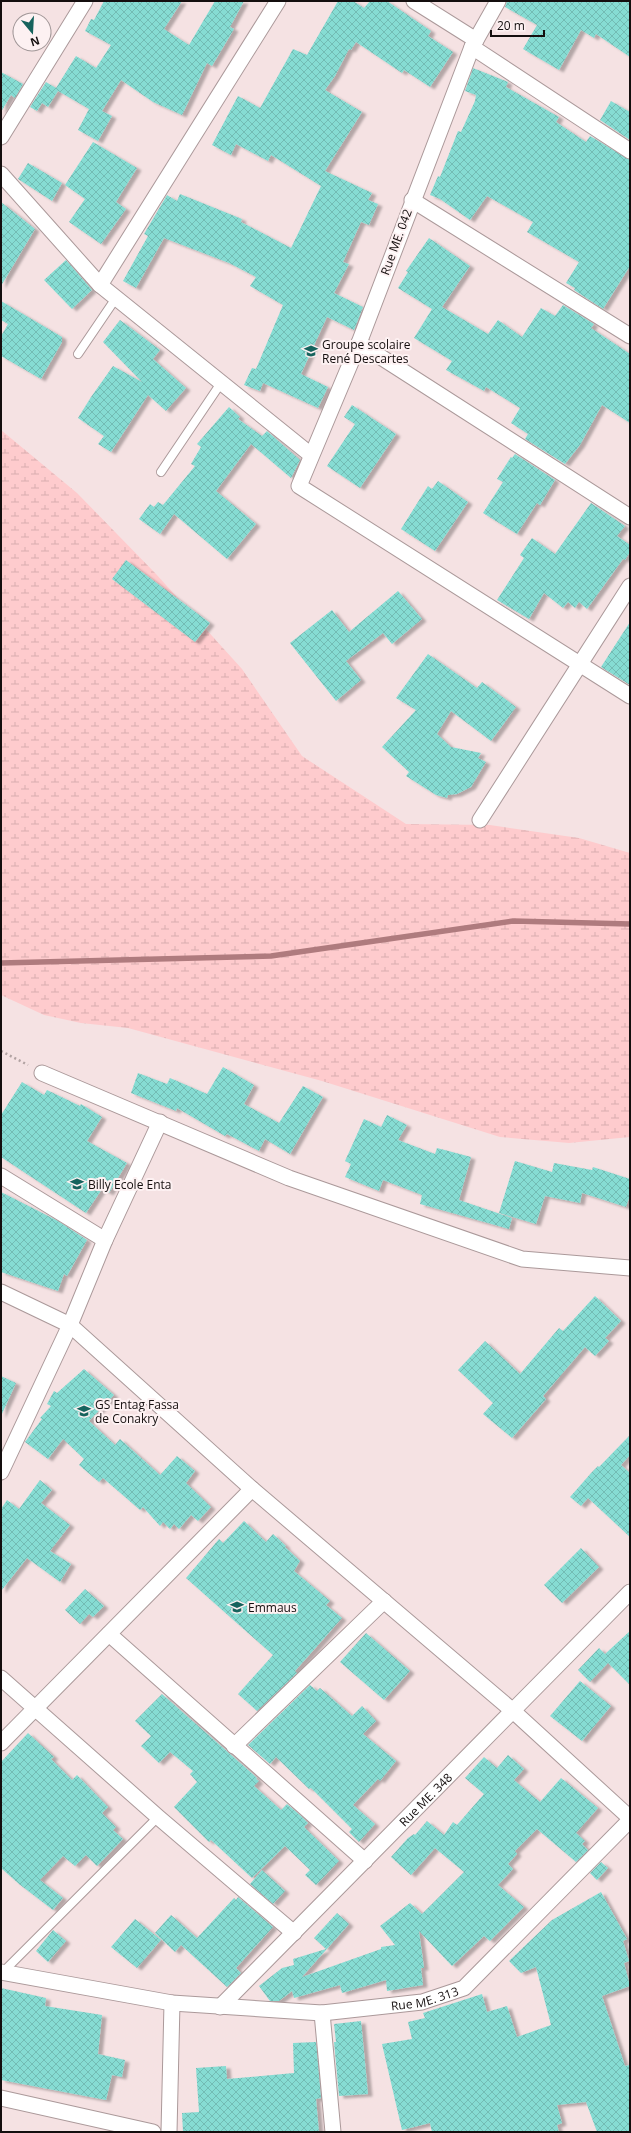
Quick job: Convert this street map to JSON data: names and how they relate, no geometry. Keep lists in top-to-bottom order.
{
  "streets": {
    "street": ["Rue ME. 042", "Rue ME. 348", "Rue ME. 313"]
  },
  "crossings": [
    ["Rue ME. 348", "Rue ME. 313"]
  ],
  "places": {
    "school or university": [
      "Groupe scolaire René Descartes",
      "Billy Ecole Enta",
      "GS Entag Fassa de Conakry",
      "Emmaus"
    ]
  },
  "scale_bar": "20 m",
  "north": "bottom"
}
